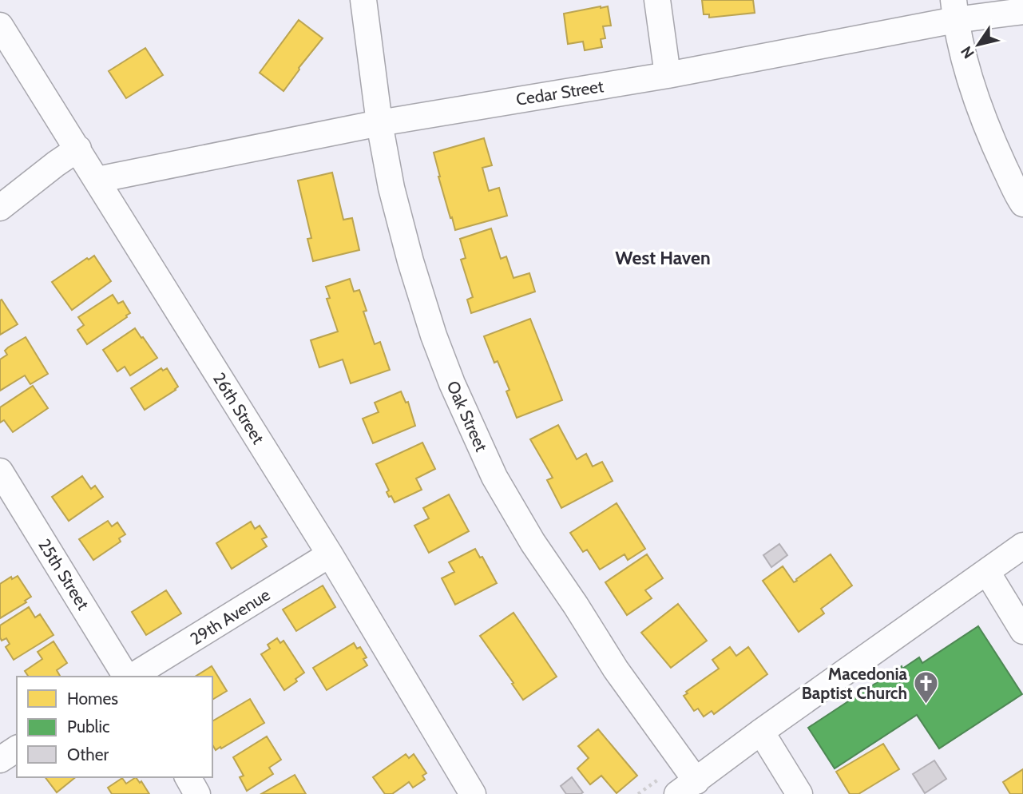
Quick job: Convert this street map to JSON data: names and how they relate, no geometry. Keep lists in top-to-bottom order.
{
  "streets": {
    "street": [
      "Cedar Street",
      "26th Street",
      "Oak Street",
      "25th Street",
      "29th Avenue"
    ]
  },
  "crossings": [
    ["Cedar Street", "26th Street"],
    ["Cedar Street", "Oak Street"],
    ["26th Street", "29th Avenue"]
  ],
  "districts": ["West Haven"],
  "places": {
    "church": ["Macedonia Baptist Church"]
  },
  "legend": ["Homes", "Public", "Other"],
  "north": "bottom left"
}
